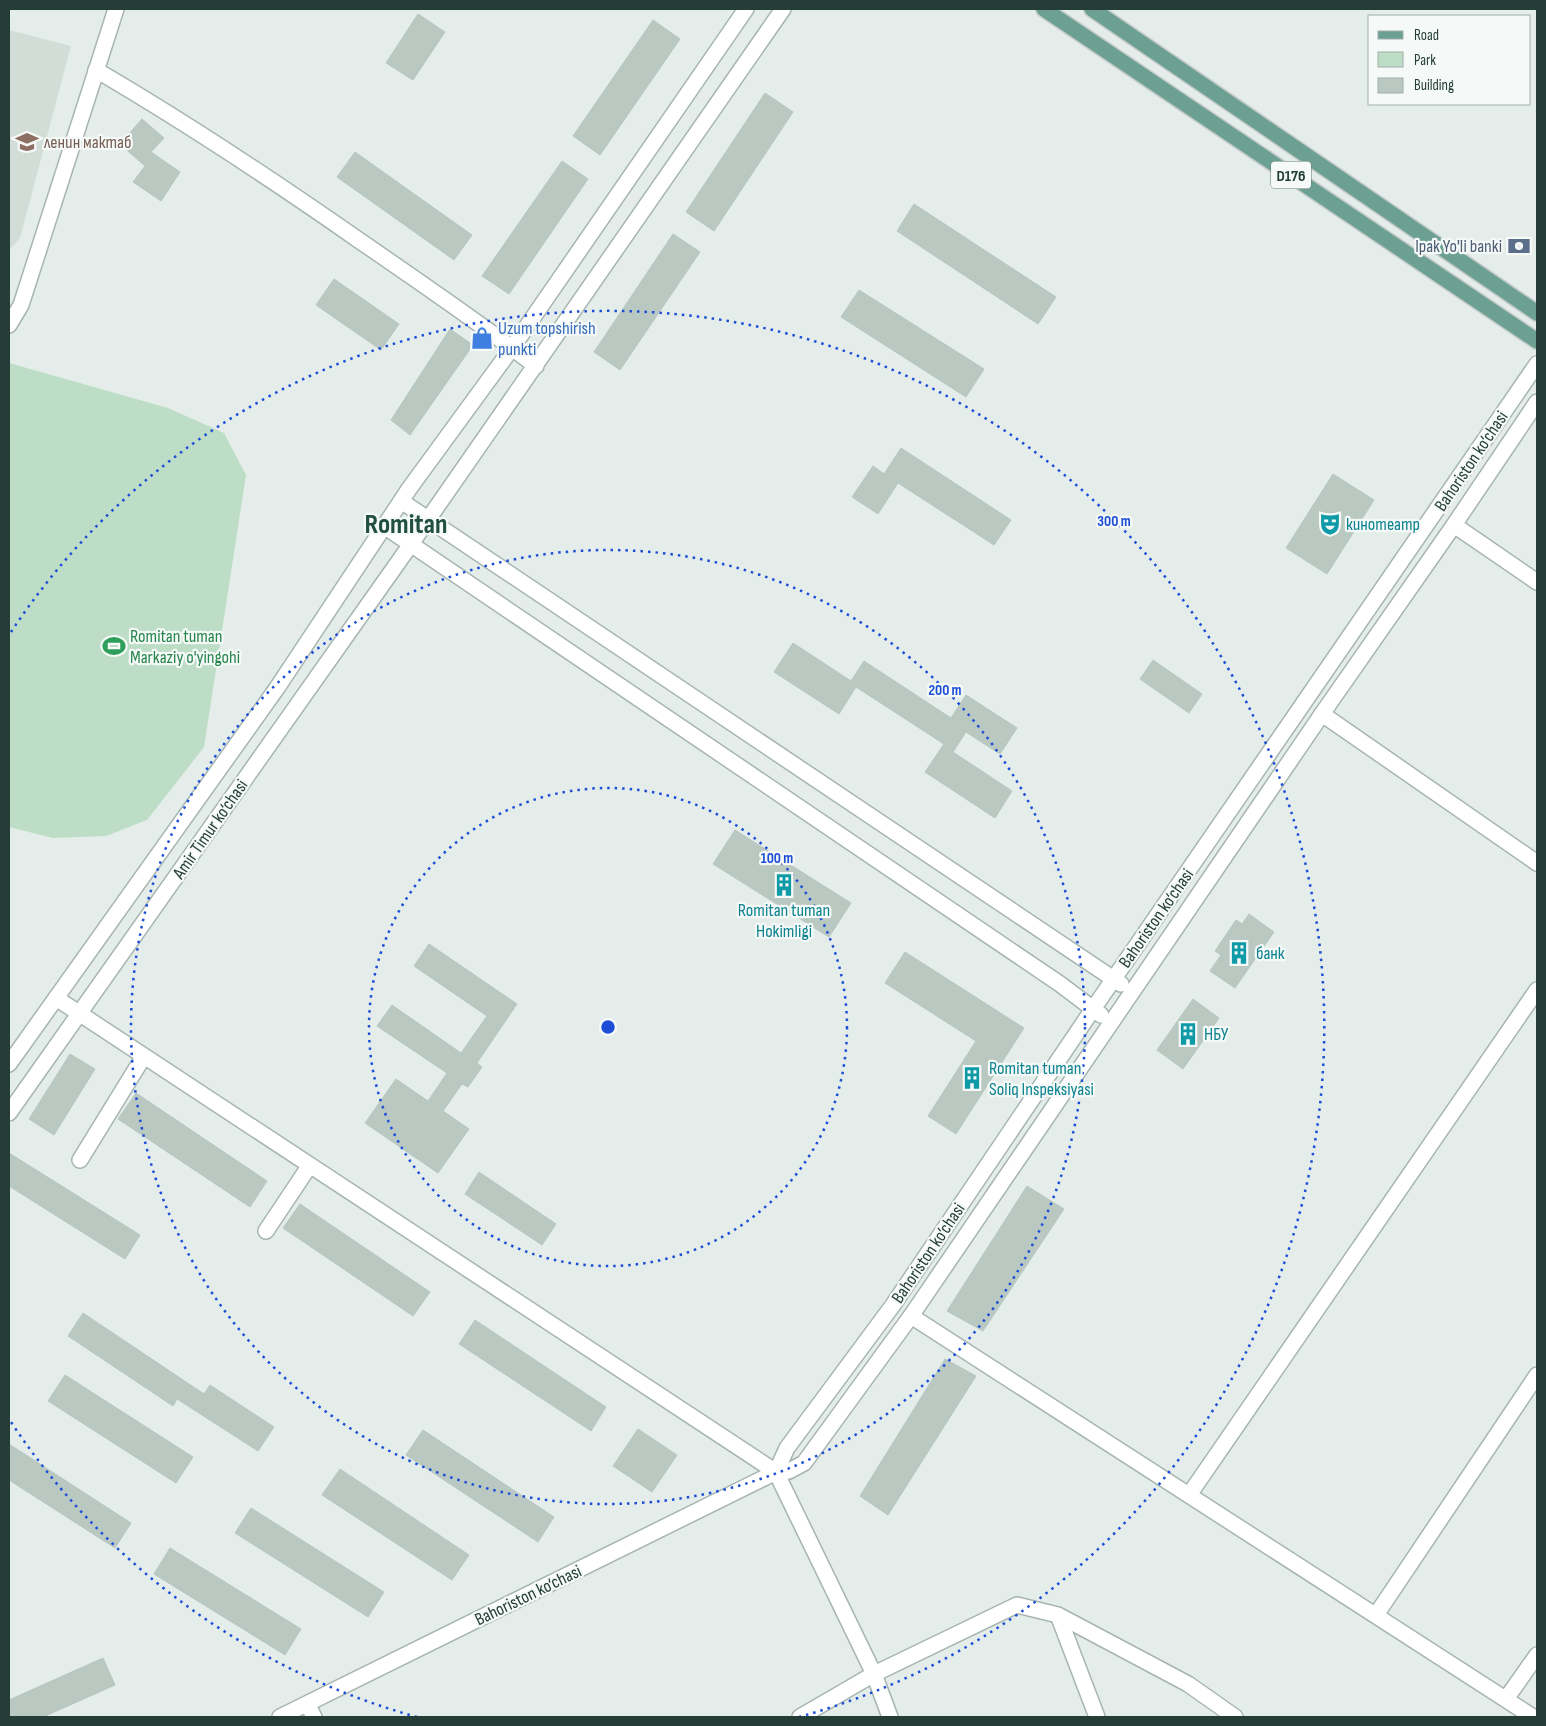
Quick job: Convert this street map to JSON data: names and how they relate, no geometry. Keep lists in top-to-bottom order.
{
  "streets": {
    "main road": ["D176"],
    "street": ["Bahoriston ko‘chasi", "Amir Timur ko‘chasi"]
  },
  "districts": ["Romitan"],
  "places": {
    "school or university": ["ленин мактаб"],
    "bank": ["Ipak Yo'li banki"],
    "shop": ["Uzum topshirish punkti"],
    "theatre": ["кинотеатр"],
    "sports": ["Romitan tuman Markaziy o'yingohi"],
    "building": [
      "Romitan tuman Hokimligi",
      "банк",
      "НБУ",
      "Romitan tuman Soliq Inspeksiyasi"
    ]
  },
  "legend": ["Road", "Park", "Building"],
  "rings": ["300 m", "200 m", "100 m"]
}
